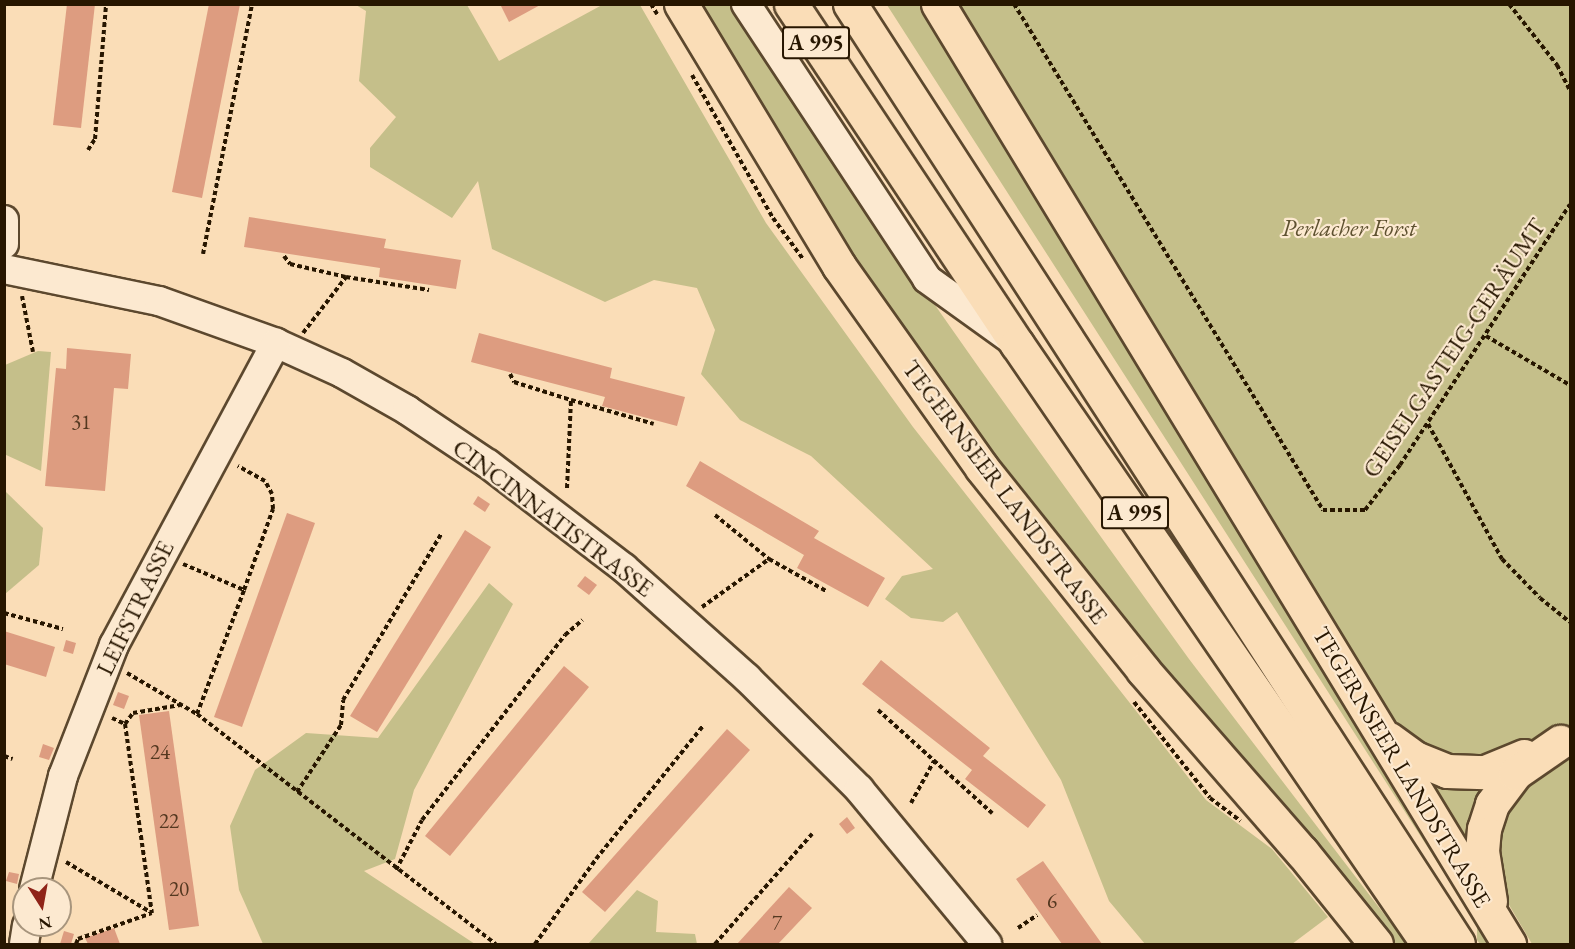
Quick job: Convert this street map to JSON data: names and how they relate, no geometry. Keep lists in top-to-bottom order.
{
  "streets": {
    "main road": ["A 995", "TEGERNSEER LANDSTRASSE"],
    "street": ["CINCINNATISTRASSE", "LEIFSTRASSE"],
    "path": ["GEISELGASTEIG-GERÄUMT"]
  },
  "crossings": [
    ["CINCINNATISTRASSE", "LEIFSTRASSE"]
  ],
  "parks": ["Perlacher Forst"],
  "house_numbers": [
    "31",
    "24",
    "22",
    "20",
    "6",
    "7"
  ],
  "north": "bottom"
}
